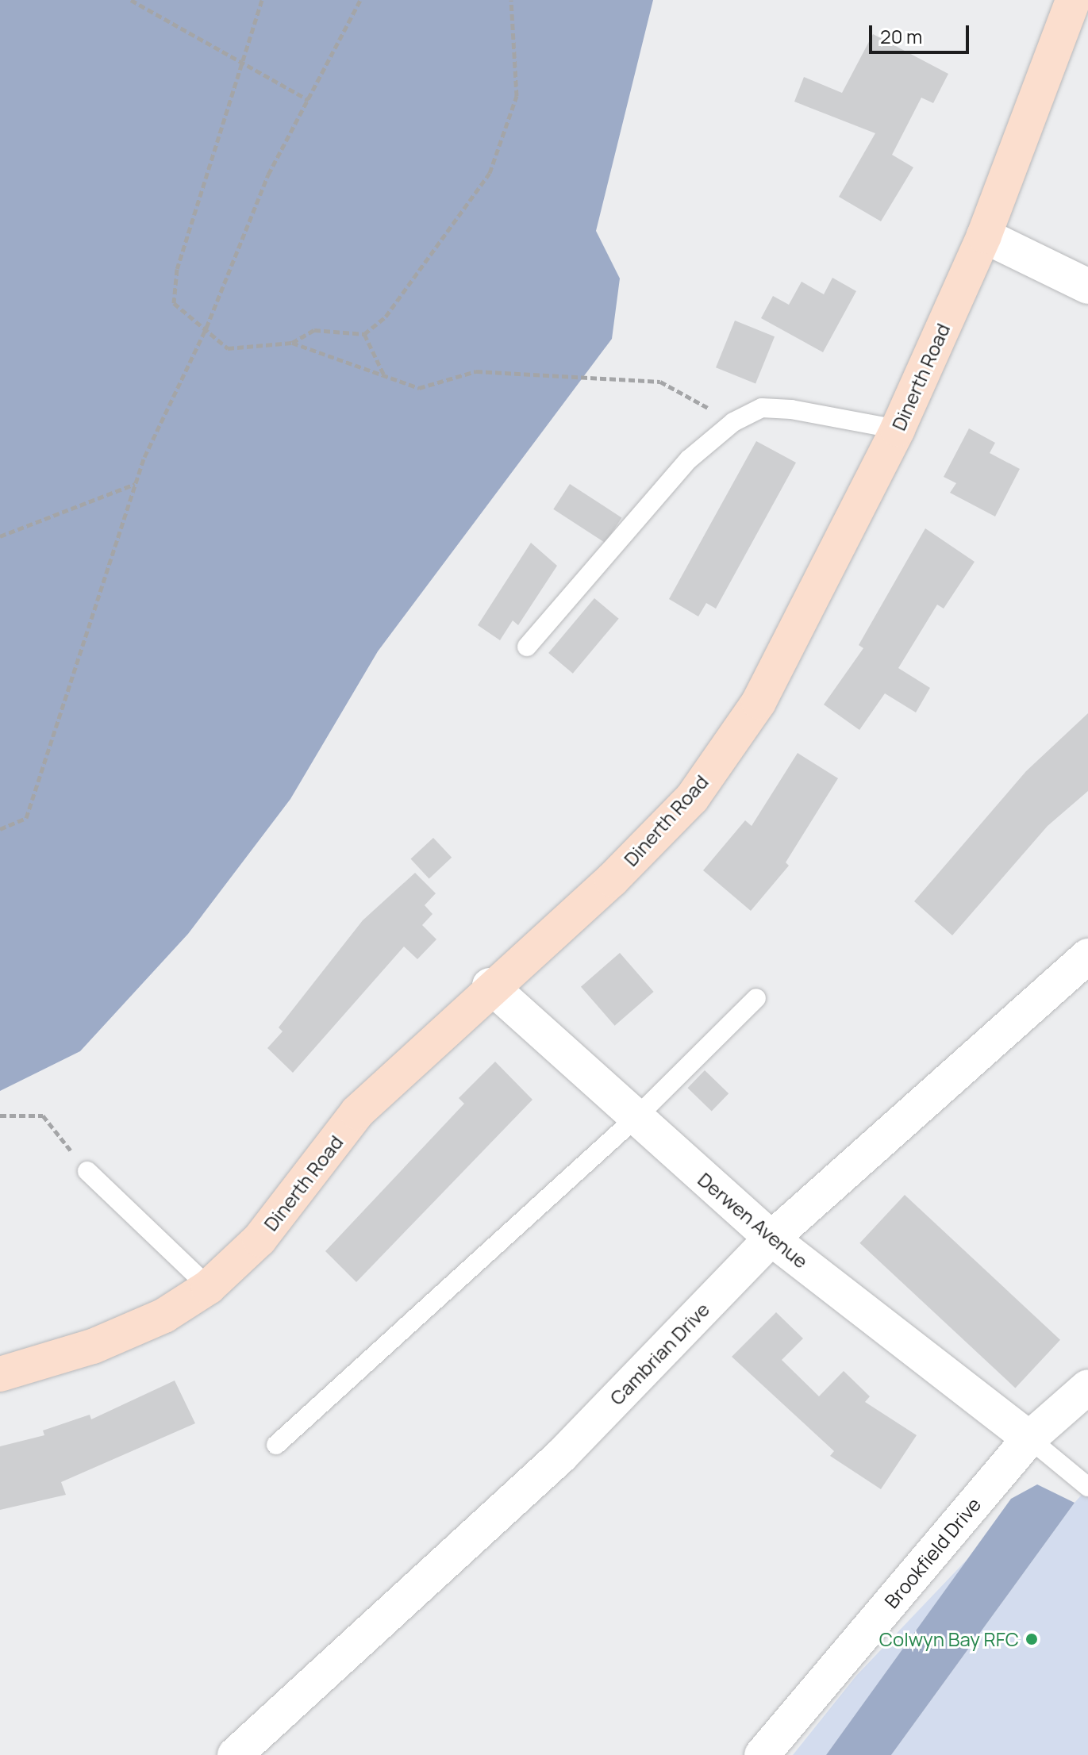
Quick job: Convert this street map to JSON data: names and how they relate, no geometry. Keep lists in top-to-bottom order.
{
  "streets": {
    "street": [
      "Dinerth Road",
      "Derwen Avenue",
      "Cambrian Drive",
      "Brookfield Drive"
    ]
  },
  "crossings": [
    ["Dinerth Road", "Derwen Avenue"],
    ["Derwen Avenue", "Cambrian Drive"],
    ["Derwen Avenue", "Brookfield Drive"]
  ],
  "places": ["Colwyn Bay RFC"],
  "scale_bar": "20 m"
}
